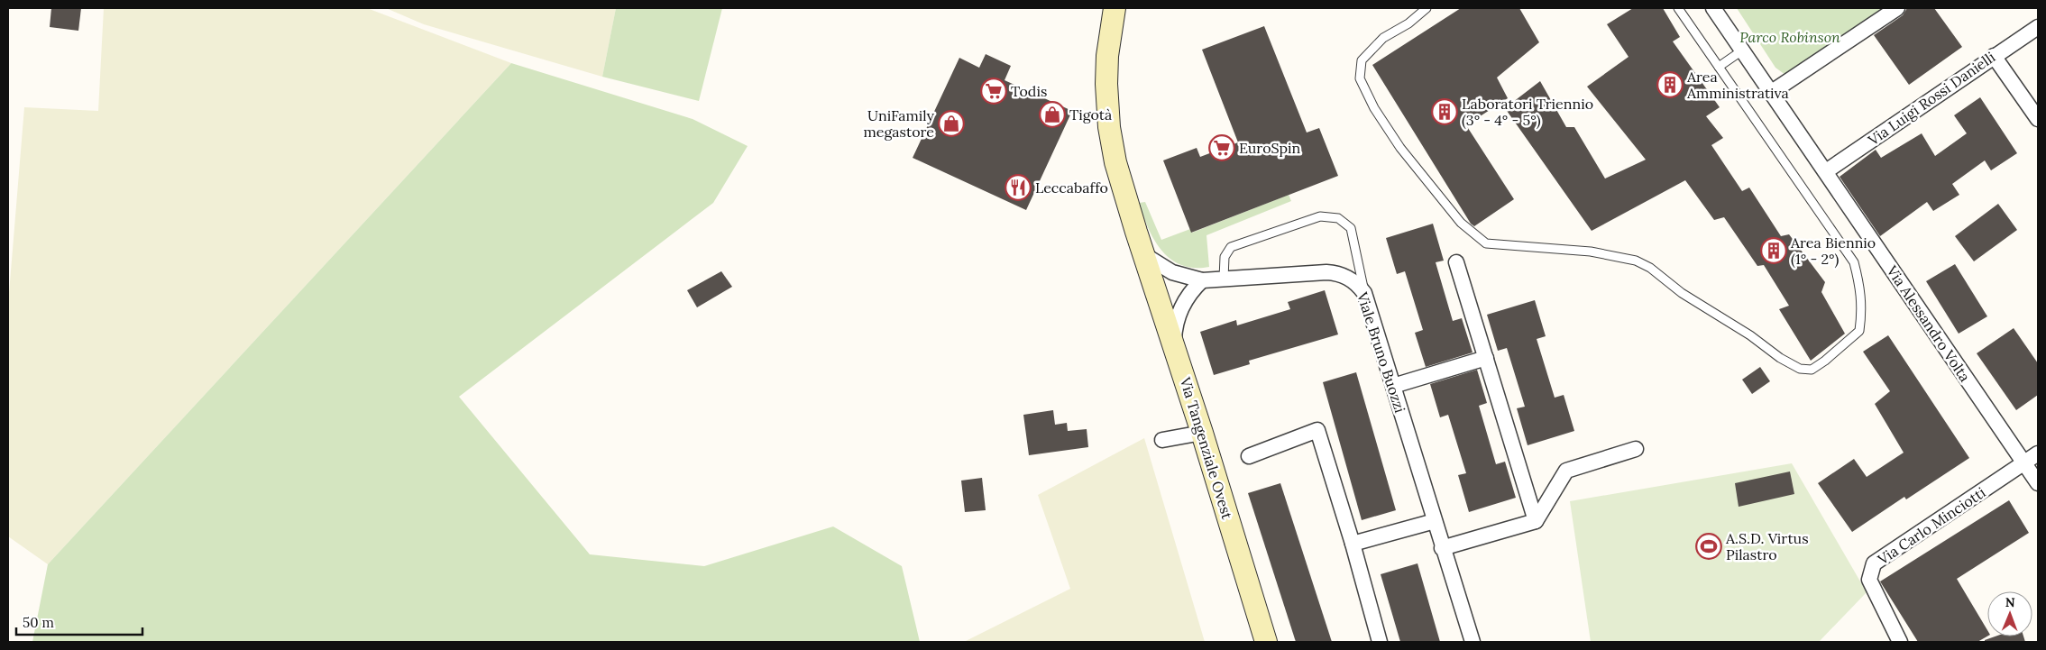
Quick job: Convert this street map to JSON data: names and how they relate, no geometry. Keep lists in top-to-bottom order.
{
  "streets": {
    "main road": ["Via Tangenziale Ovest"],
    "street": [
      "Via Luigi Rossi Danielli",
      "Via Alessandro Volta",
      "Viale Bruno Buozzi",
      "Via Carlo Minciotti"
    ]
  },
  "crossings": [
    ["Via Luigi Rossi Danielli", "Via Alessandro Volta"],
    ["Via Alessandro Volta", "Via Carlo Minciotti"]
  ],
  "parks": ["Parco Robinson"],
  "places": {
    "building": ["Area Amministrativa", "Laboratori Triennio (3° - 4° - 5°)", "Area Biennio (1° - 2°)"],
    "supermarket": ["Todis", "EuroSpin"],
    "shop": ["Tigotà", "UniFamily megastore"],
    "restaurant": ["Leccabaffo"],
    "sports": ["A.S.D. Virtus Pilastro"]
  },
  "scale_bar": "50 m",
  "north": "top"
}
